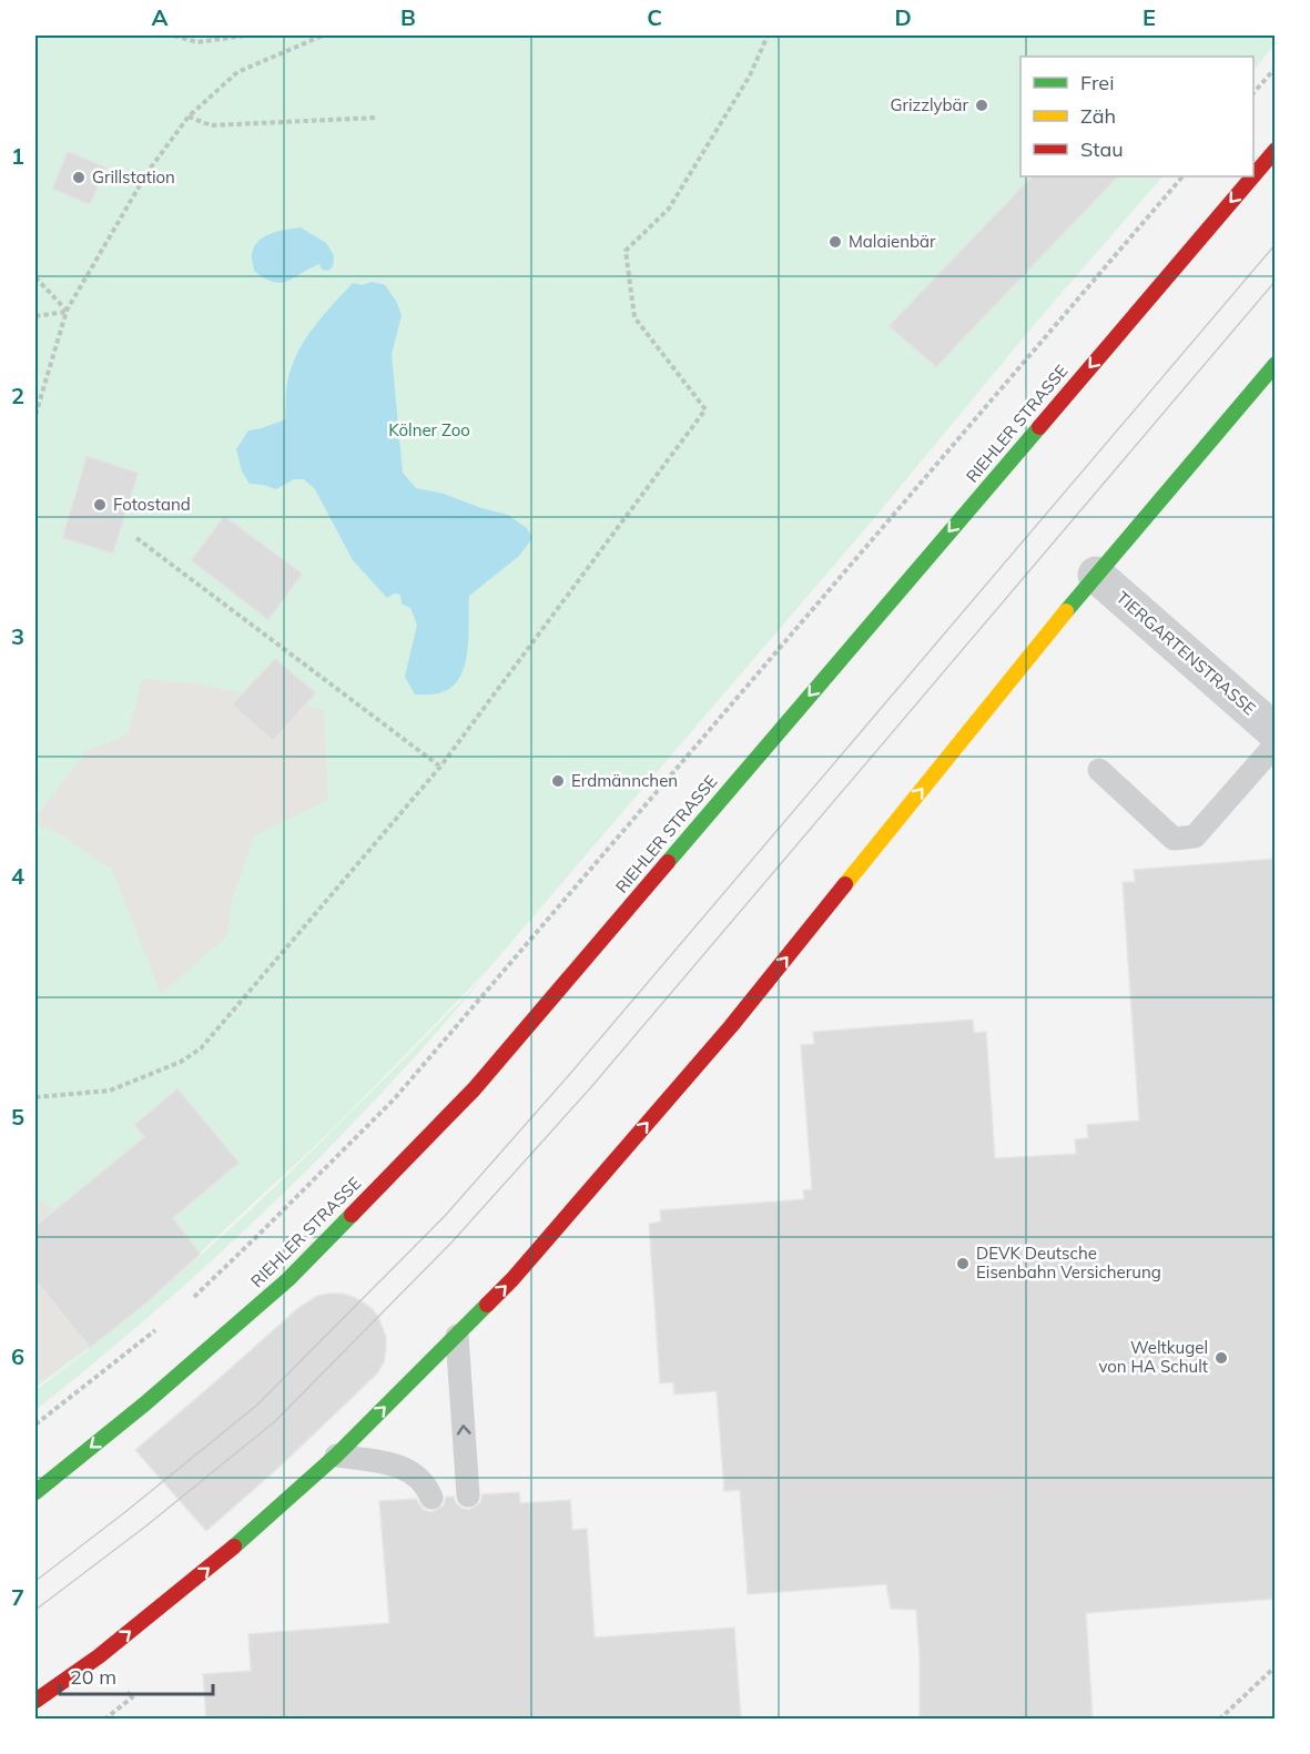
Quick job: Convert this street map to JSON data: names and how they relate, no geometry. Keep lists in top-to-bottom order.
{
  "streets": {
    "main road": ["RIEHLER STRASSE"],
    "street": ["TIERGARTENSTRASSE"]
  },
  "one_way": ["RIEHLER STRASSE"],
  "parks": ["Kölner Zoo"],
  "places": [
    "Grizzlybär",
    "Grillstation",
    "Malaienbär",
    "Fotostand",
    "Erdmännchen",
    "DEVK Deutsche Eisenbahn Versicherung",
    "Weltkugel von HA Schult"
  ],
  "legend": ["Frei", "Zäh", "Stau"],
  "scale_bar": "20 m",
  "grid": {
    "columns": [
      "A",
      "B",
      "C",
      "D",
      "E"
    ],
    "rows": [
      "1",
      "2",
      "3",
      "4",
      "5",
      "6",
      "7"
    ]
  }
}
